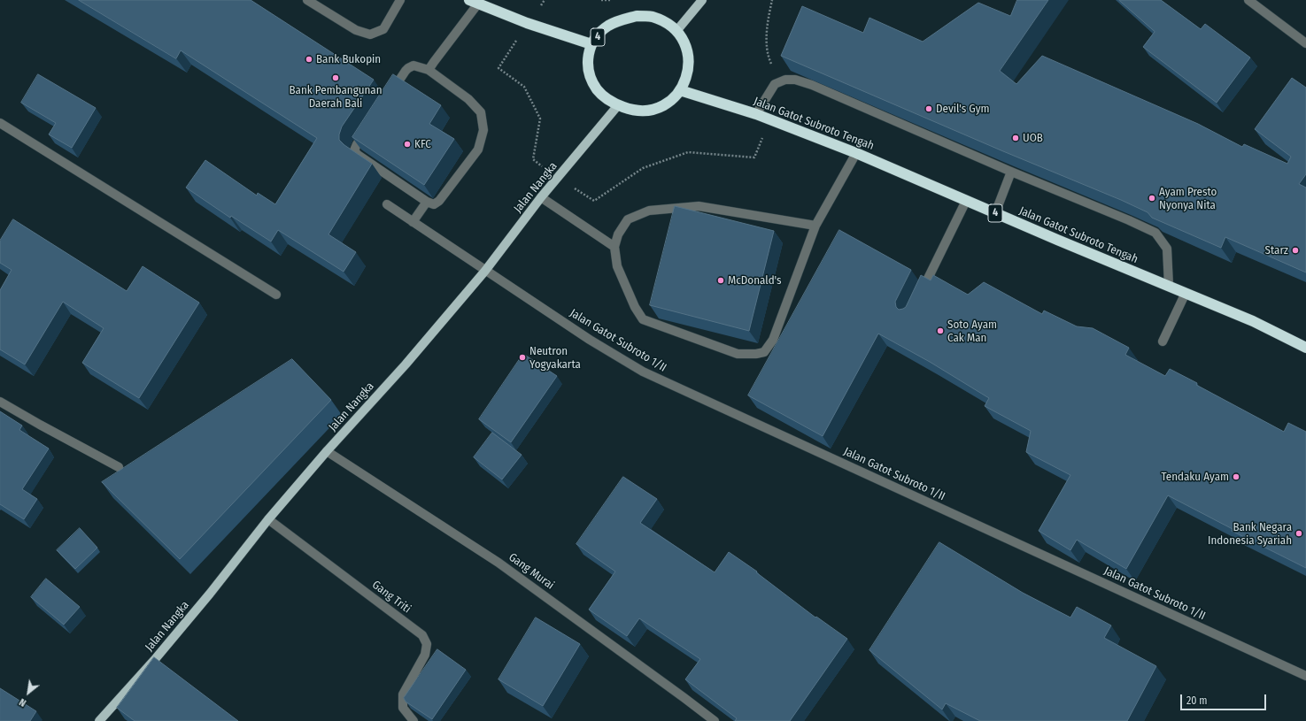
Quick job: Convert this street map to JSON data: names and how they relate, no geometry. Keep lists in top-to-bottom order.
{
  "streets": {
    "highway": ["4", "Jalan Gatot Subroto Tengah"],
    "main road": ["Jalan Nangka"],
    "street": ["Jalan Gatot Subroto 1/II", "Gang Murai", "Gang Triti"]
  },
  "crossings": [
    ["4", "Jalan Gatot Subroto Tengah"],
    ["4", "Jalan Nangka"],
    ["Jalan Gatot Subroto Tengah", "Jalan Nangka"],
    ["Jalan Nangka", "Jalan Gatot Subroto 1/II"],
    ["Jalan Nangka", "Gang Murai"],
    ["Jalan Nangka", "Gang Triti"]
  ],
  "places": [
    "Bank Bukopin",
    "Bank Pembangunan Daerah Bali",
    "Devil's Gym",
    "UOB",
    "KFC",
    "Ayam Presto Nyonya Nita",
    "Starz",
    "McDonald's",
    "Soto Ayam Cak Man",
    "Neutron Yogyakarta",
    "Tendaku Ayam",
    "Bank Negara Indonesia Syariah"
  ],
  "scale_bar": "20 m",
  "north": "bottom left"
}
